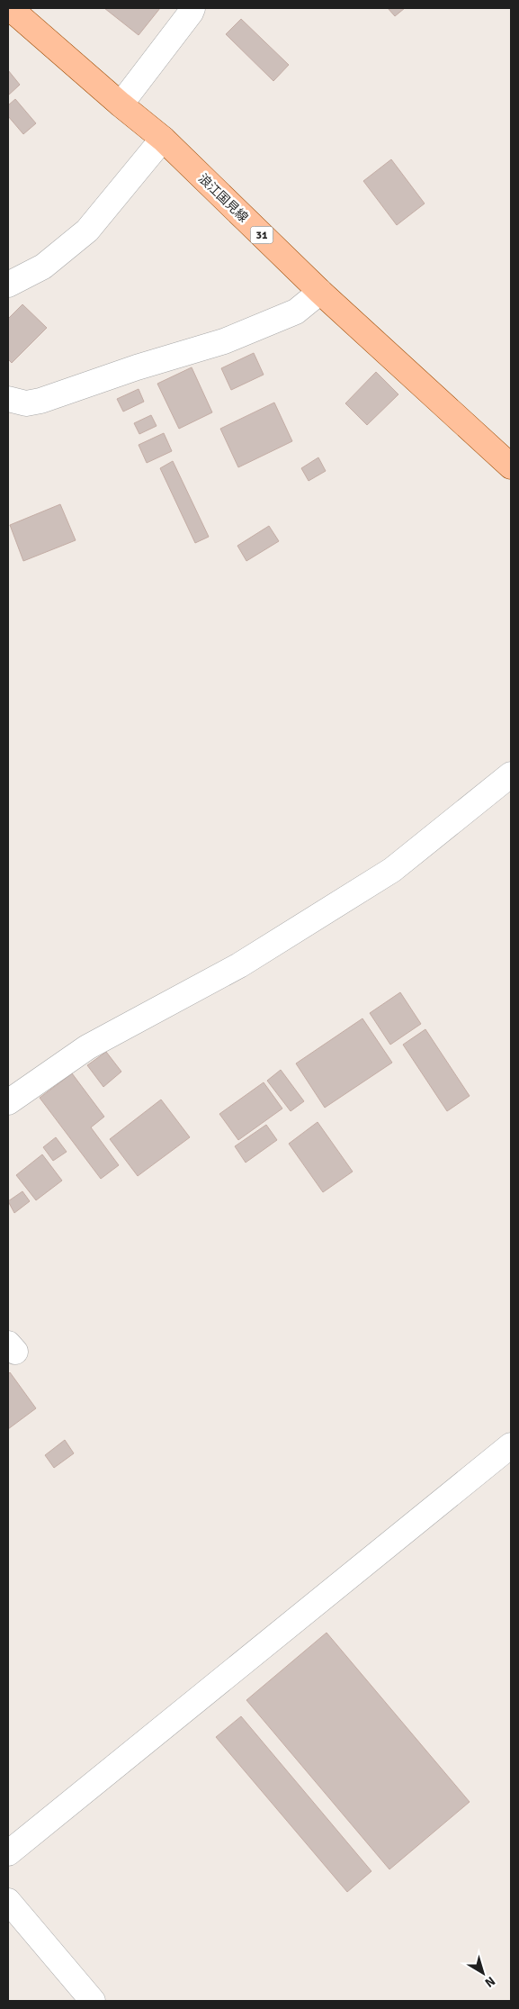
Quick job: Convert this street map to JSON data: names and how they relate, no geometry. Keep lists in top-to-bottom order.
{
  "streets": {
    "main road": ["浪江国見線", "31"]
  },
  "north": "bottom right"
}
